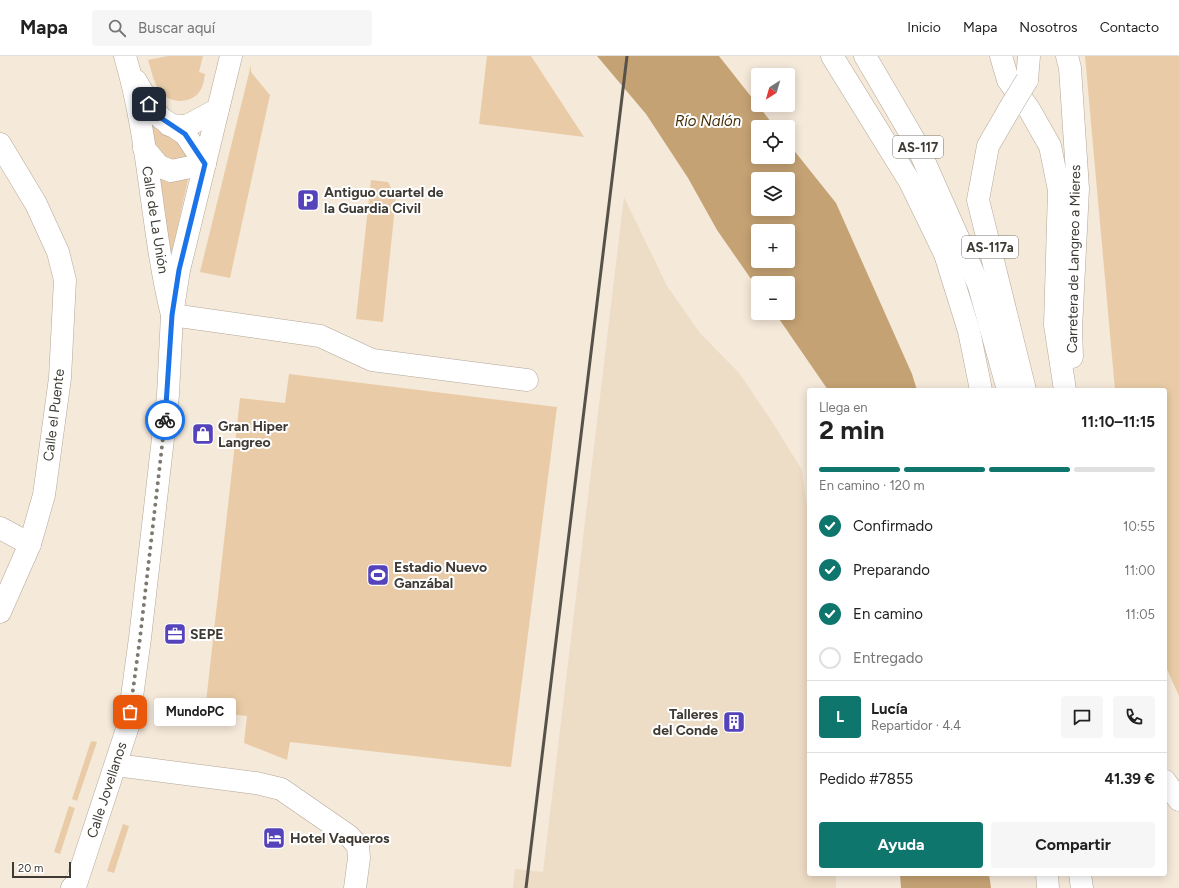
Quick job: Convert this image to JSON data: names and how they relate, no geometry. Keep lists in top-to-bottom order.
{
  "streets": {
    "main road": [
      "AS-117",
      "Calle de La Unión",
      "AS-117a",
      "Carretera de Langreo a Mieres",
      "Calle el Puente",
      "Calle Jovellanos"
    ]
  },
  "crossings": [
    ["AS-117", "AS-117a"],
    ["Calle de La Unión", "Calle Jovellanos"]
  ],
  "water": ["Río Nalón"],
  "places": {
    "parking": ["Antiguo cuartel de la Guardia Civil"],
    "shop": ["Gran Hiper Langreo"],
    "sports": ["Estadio Nuevo Ganzábal"],
    "office": ["SEPE"],
    "other": ["MundoPC"],
    "building": ["Talleres del Conde"],
    "hotel": ["Hotel Vaqueros"]
  },
  "scale_bar": "20 m",
  "north": "bottom left",
  "page": {
    "header": "Mapa",
    "search": "Buscar aquí",
    "nav": [
      "Inicio",
      "Mapa",
      "Nosotros",
      "Contacto"
    ],
    "map_buttons": ["+", "−"],
    "heading": ["2 min", "Llega en", "11:10–11:15"],
    "panel": [
      "Lucía",
      "Repartidor · 4.4",
      "Pedido #7855",
      "41.39 €"
    ],
    "bar": "En camino · 120 m",
    "list": [
      ["Confirmado", "10:55"],
      ["Preparando", "11:00"],
      ["En camino", "11:05"],
      "Entregado"
    ],
    "round": "L",
    "bubble": "MundoPC",
    "buttons": ["Ayuda", "Compartir"],
    "scale": "20 m"
  }
}
